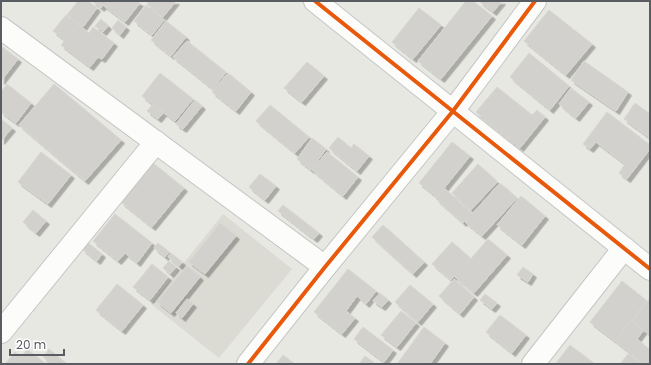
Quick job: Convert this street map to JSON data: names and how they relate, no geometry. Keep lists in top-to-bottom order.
{
  "scale_bar": "20 m"
}
